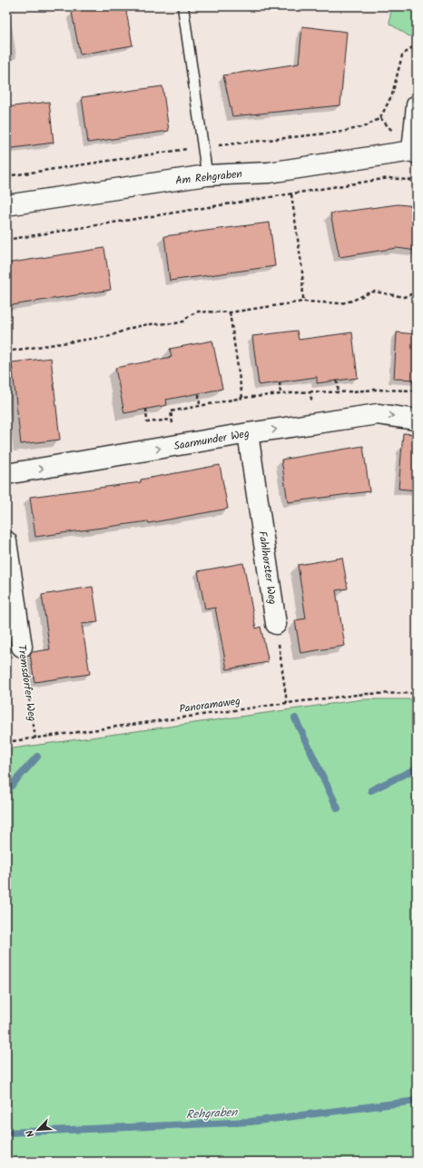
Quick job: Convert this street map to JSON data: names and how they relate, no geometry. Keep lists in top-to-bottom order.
{
  "streets": {
    "street": [
      "Am Rehgraben",
      "Saarmunder Weg",
      "Fahlhorster Weg",
      "Tremsdorfer Weg"
    ],
    "path": ["Panoramaweg"]
  },
  "crossings": [
    ["Saarmunder Weg", "Fahlhorster Weg"],
    ["Tremsdorfer Weg", "Panoramaweg"]
  ],
  "one_way": ["Saarmunder Weg"],
  "water": ["Rehgraben"],
  "north": "bottom left"
}
